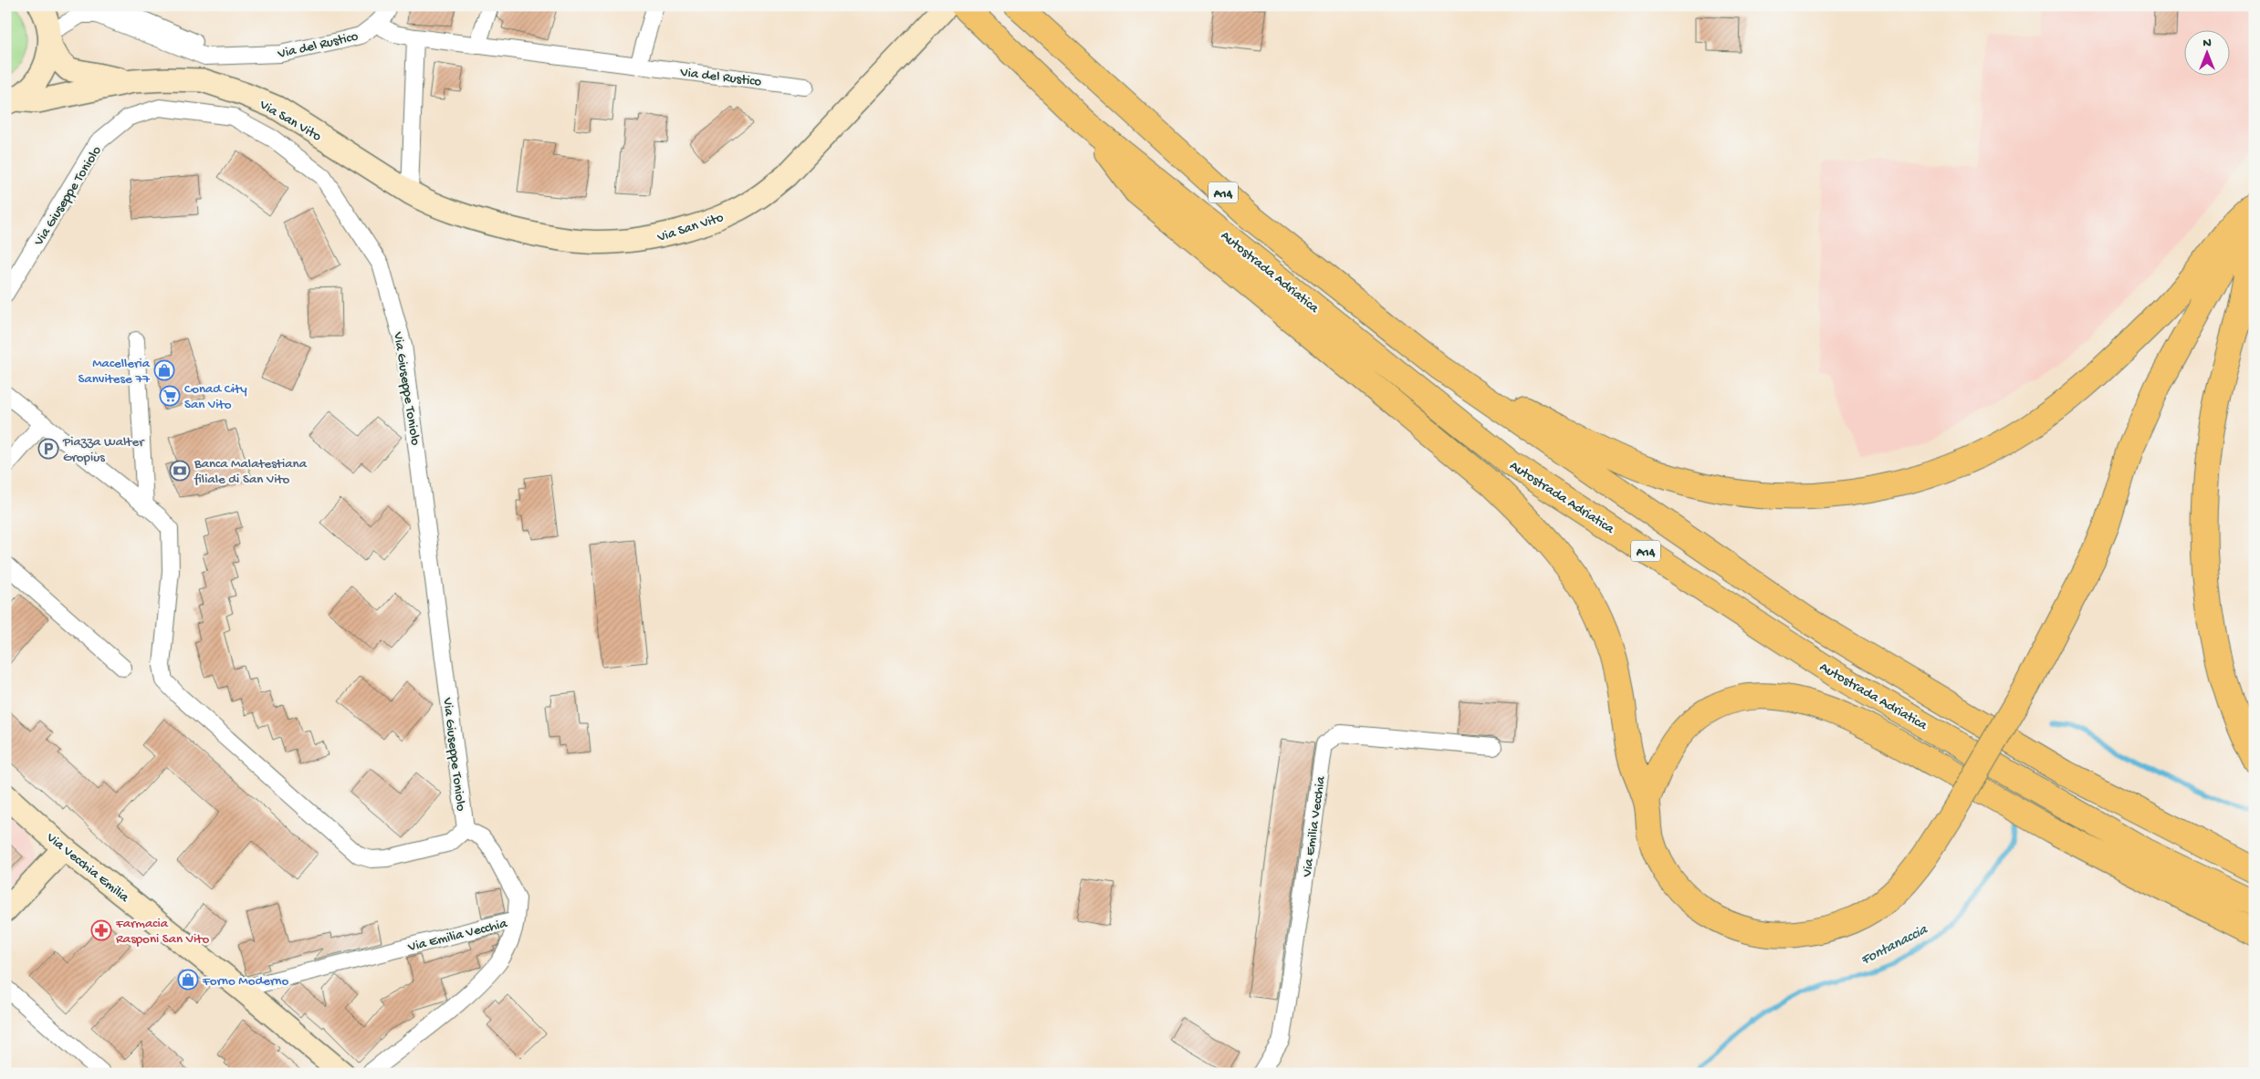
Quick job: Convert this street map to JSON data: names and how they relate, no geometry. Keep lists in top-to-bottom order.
{
  "streets": {
    "highway": ["A14", "Autostrada Adriatica"],
    "street": [
      "Via del Rustico",
      "Via San Vito",
      "Via Giuseppe Toniolo",
      "Via Emilia Vecchia",
      "Via Vecchia Emilia"
    ]
  },
  "crossings": [
    ["Via del Rustico", "Via San Vito"],
    ["Via Giuseppe Toniolo", "Via Emilia Vecchia"],
    ["Via Emilia Vecchia", "Via Vecchia Emilia"]
  ],
  "water": ["Fontanaccia"],
  "places": {
    "shop": ["Macelleria Sanvitese 77", "Forno Moderno"],
    "supermarket": ["Conad City San Vito"],
    "parking": ["Piazza Walter Gropius"],
    "bank": ["Banca Malatestiana filiale di San Vito"],
    "pharmacy": ["Farmacia Rasponi San Vito"]
  },
  "north": "top"
}
